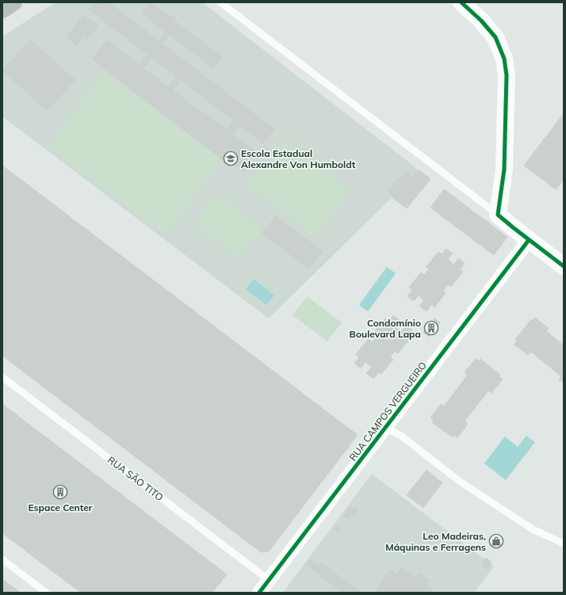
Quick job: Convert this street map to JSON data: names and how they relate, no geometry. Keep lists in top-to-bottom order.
{
  "streets": {
    "street": ["RUA CAMPOS VERGUEIRO"],
    "lane": ["RUA SÃO TITO"]
  },
  "crossings": [
    ["RUA CAMPOS VERGUEIRO", "RUA SÃO TITO"]
  ],
  "places": {
    "school or university": ["Escola Estadual Alexandre Von Humboldt"],
    "building": ["Condomínio Boulevard Lapa", "Espace Center"],
    "shop": ["Leo Madeiras, Máquinas e Ferragens"]
  }
}
